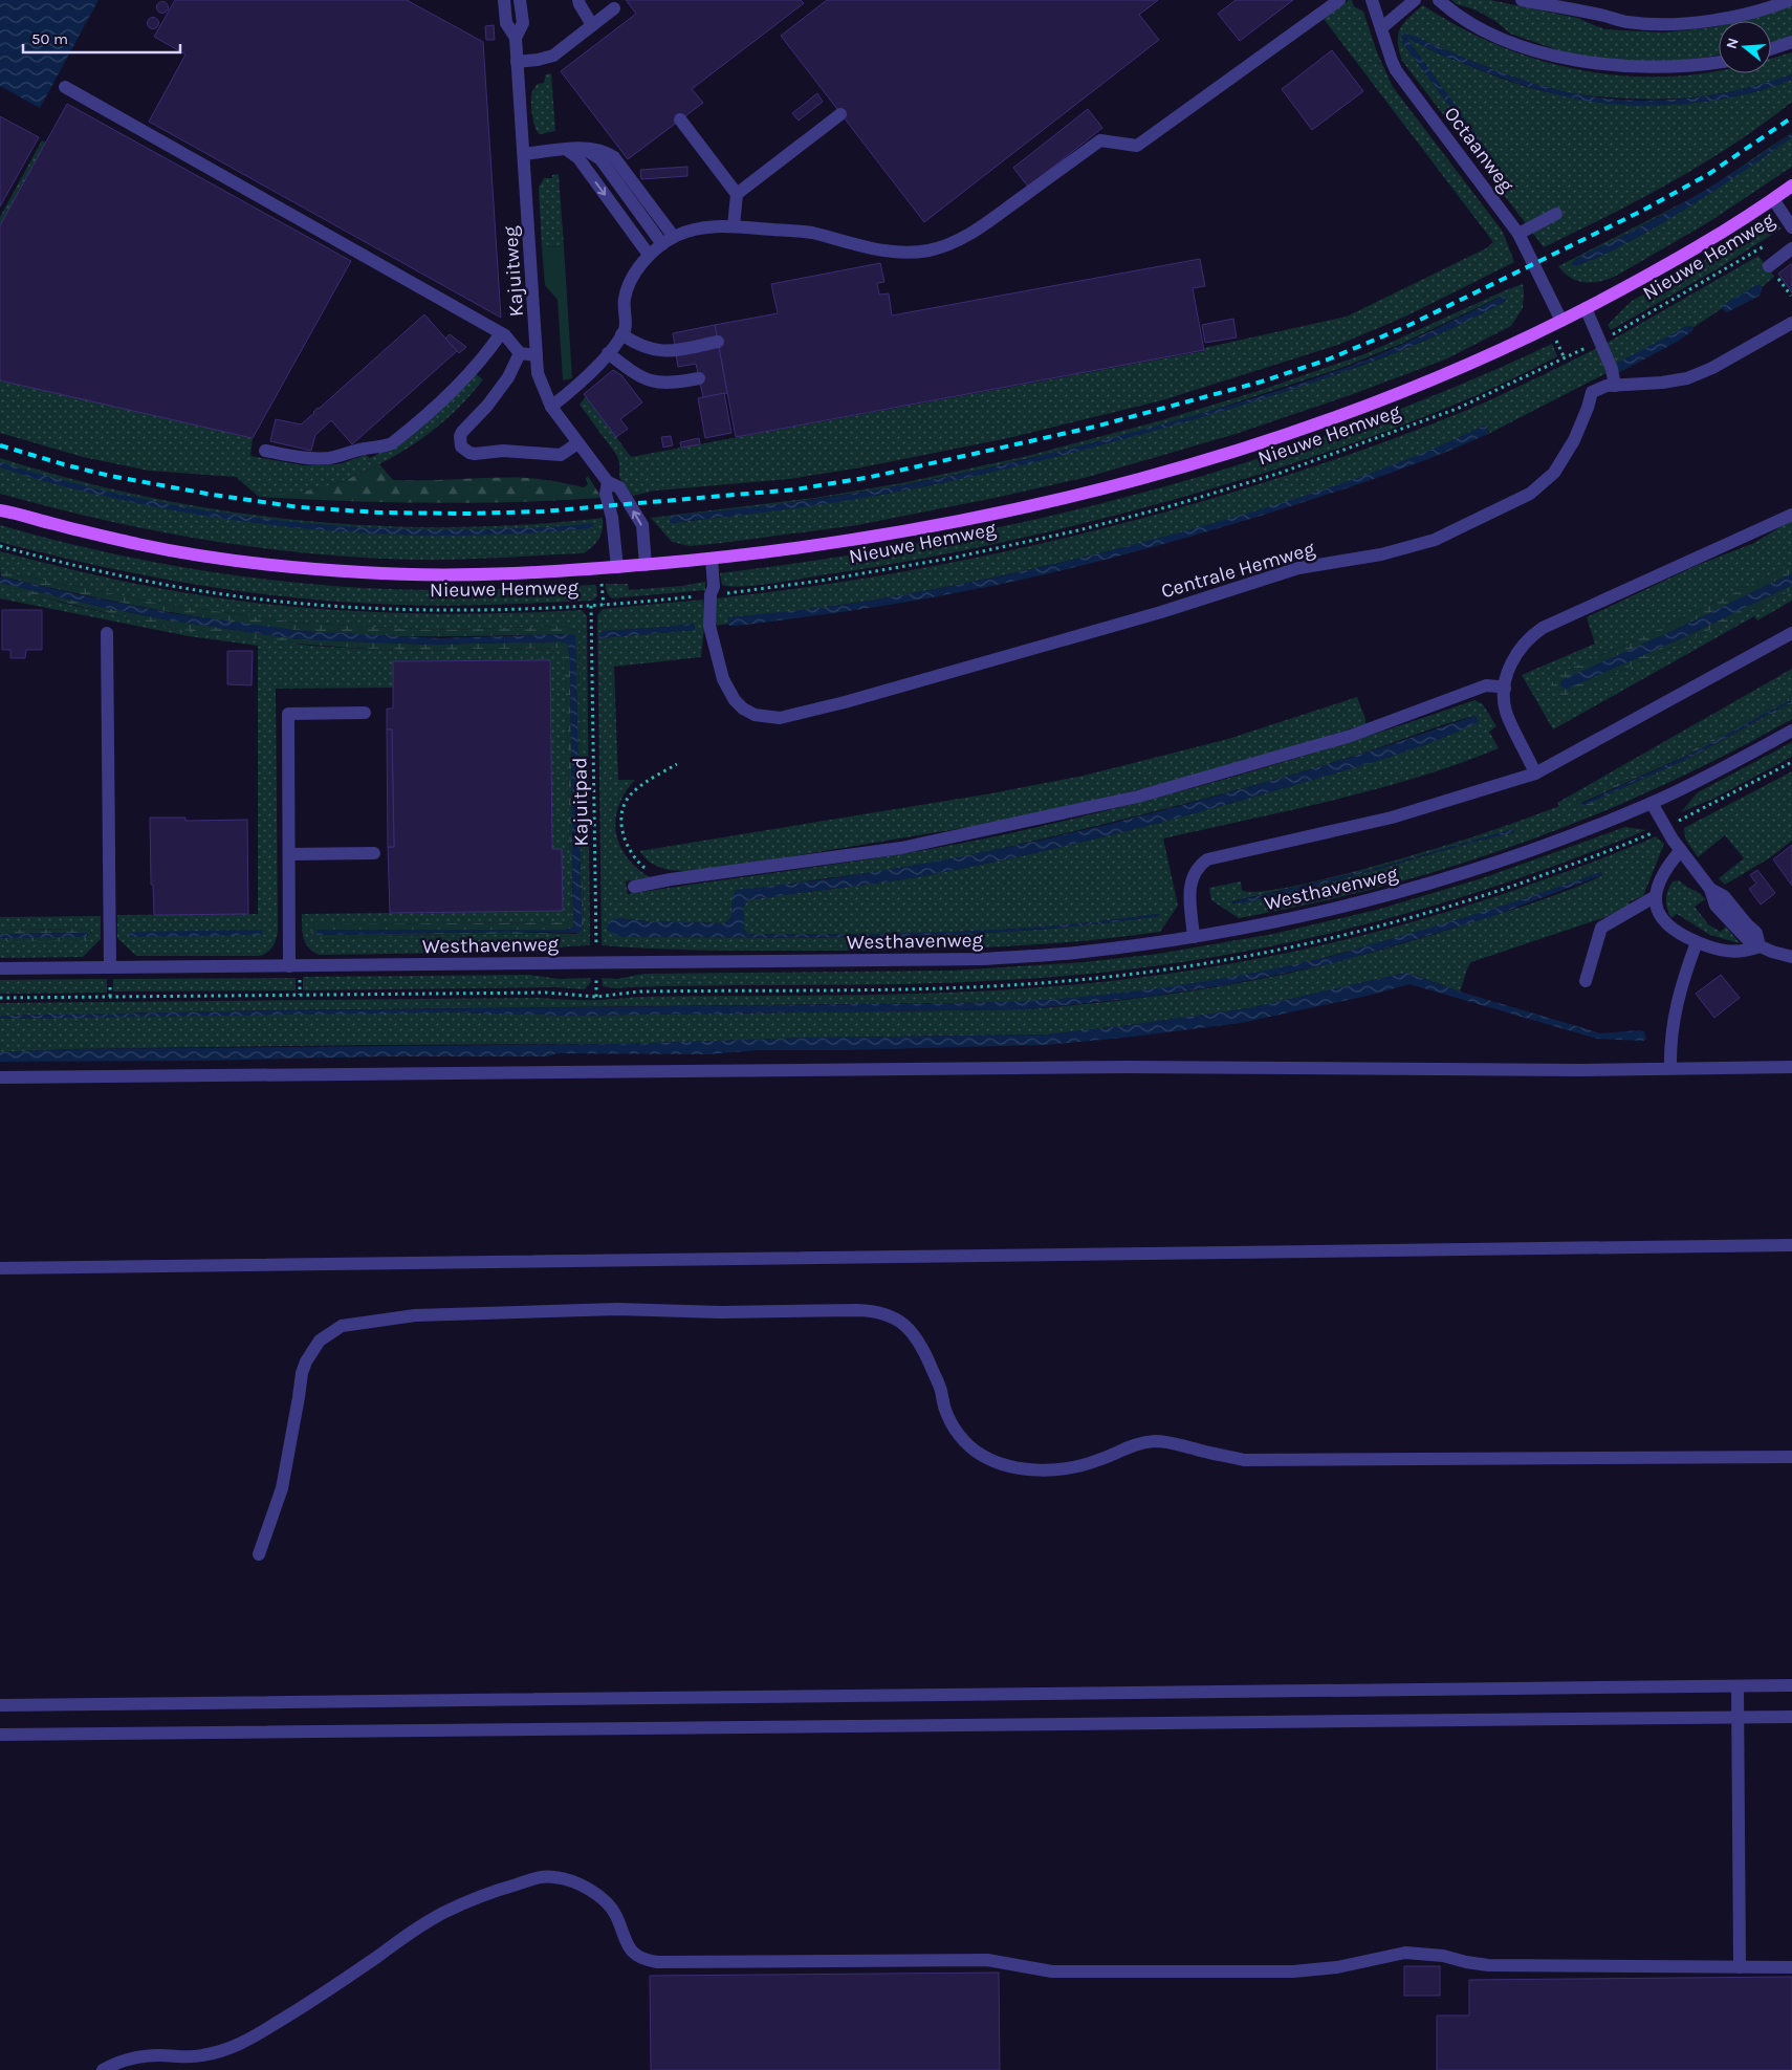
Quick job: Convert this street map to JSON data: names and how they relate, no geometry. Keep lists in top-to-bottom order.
{
  "streets": {
    "main road": ["Nieuwe Hemweg"],
    "street": [
      "Octaanweg",
      "Kajuitweg",
      "Centrale Hemweg",
      "Westhavenweg"
    ],
    "path": ["Kajuitpad"]
  },
  "crossings": [
    ["Octaanweg", "Nieuwe Hemweg"],
    ["Nieuwe Hemweg", "Kajuitweg"],
    ["Nieuwe Hemweg", "Centrale Hemweg"],
    ["Nieuwe Hemweg", "Kajuitpad"],
    ["Kajuitpad", "Westhavenweg"]
  ],
  "scale_bar": "50 m",
  "north": "left"
}
